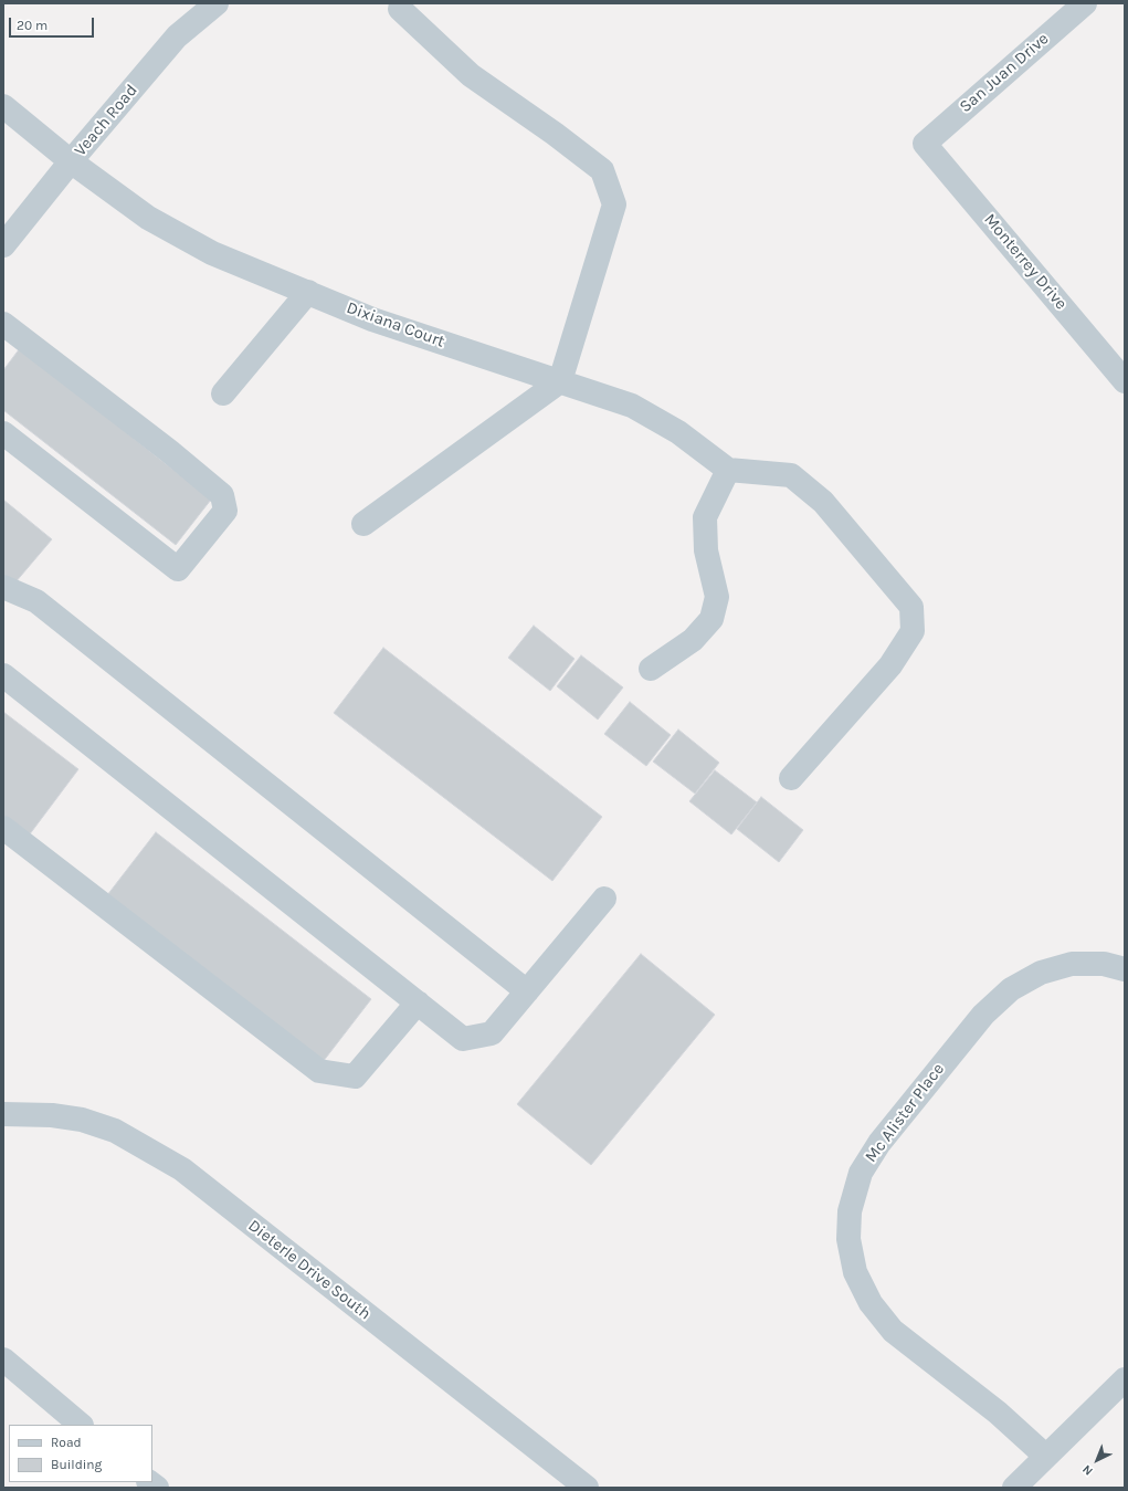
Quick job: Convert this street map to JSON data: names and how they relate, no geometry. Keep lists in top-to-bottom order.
{
  "streets": {
    "street": [
      "San Juan Drive",
      "Veach Road",
      "Monterrey Drive",
      "Dixiana Court",
      "Mc Alister Place",
      "Dieterle Drive South"
    ]
  },
  "crossings": [
    ["San Juan Drive", "Monterrey Drive"],
    ["Veach Road", "Dixiana Court"]
  ],
  "legend": ["Road", "Building"],
  "scale_bar": "20 m",
  "north": "bottom left"
}
